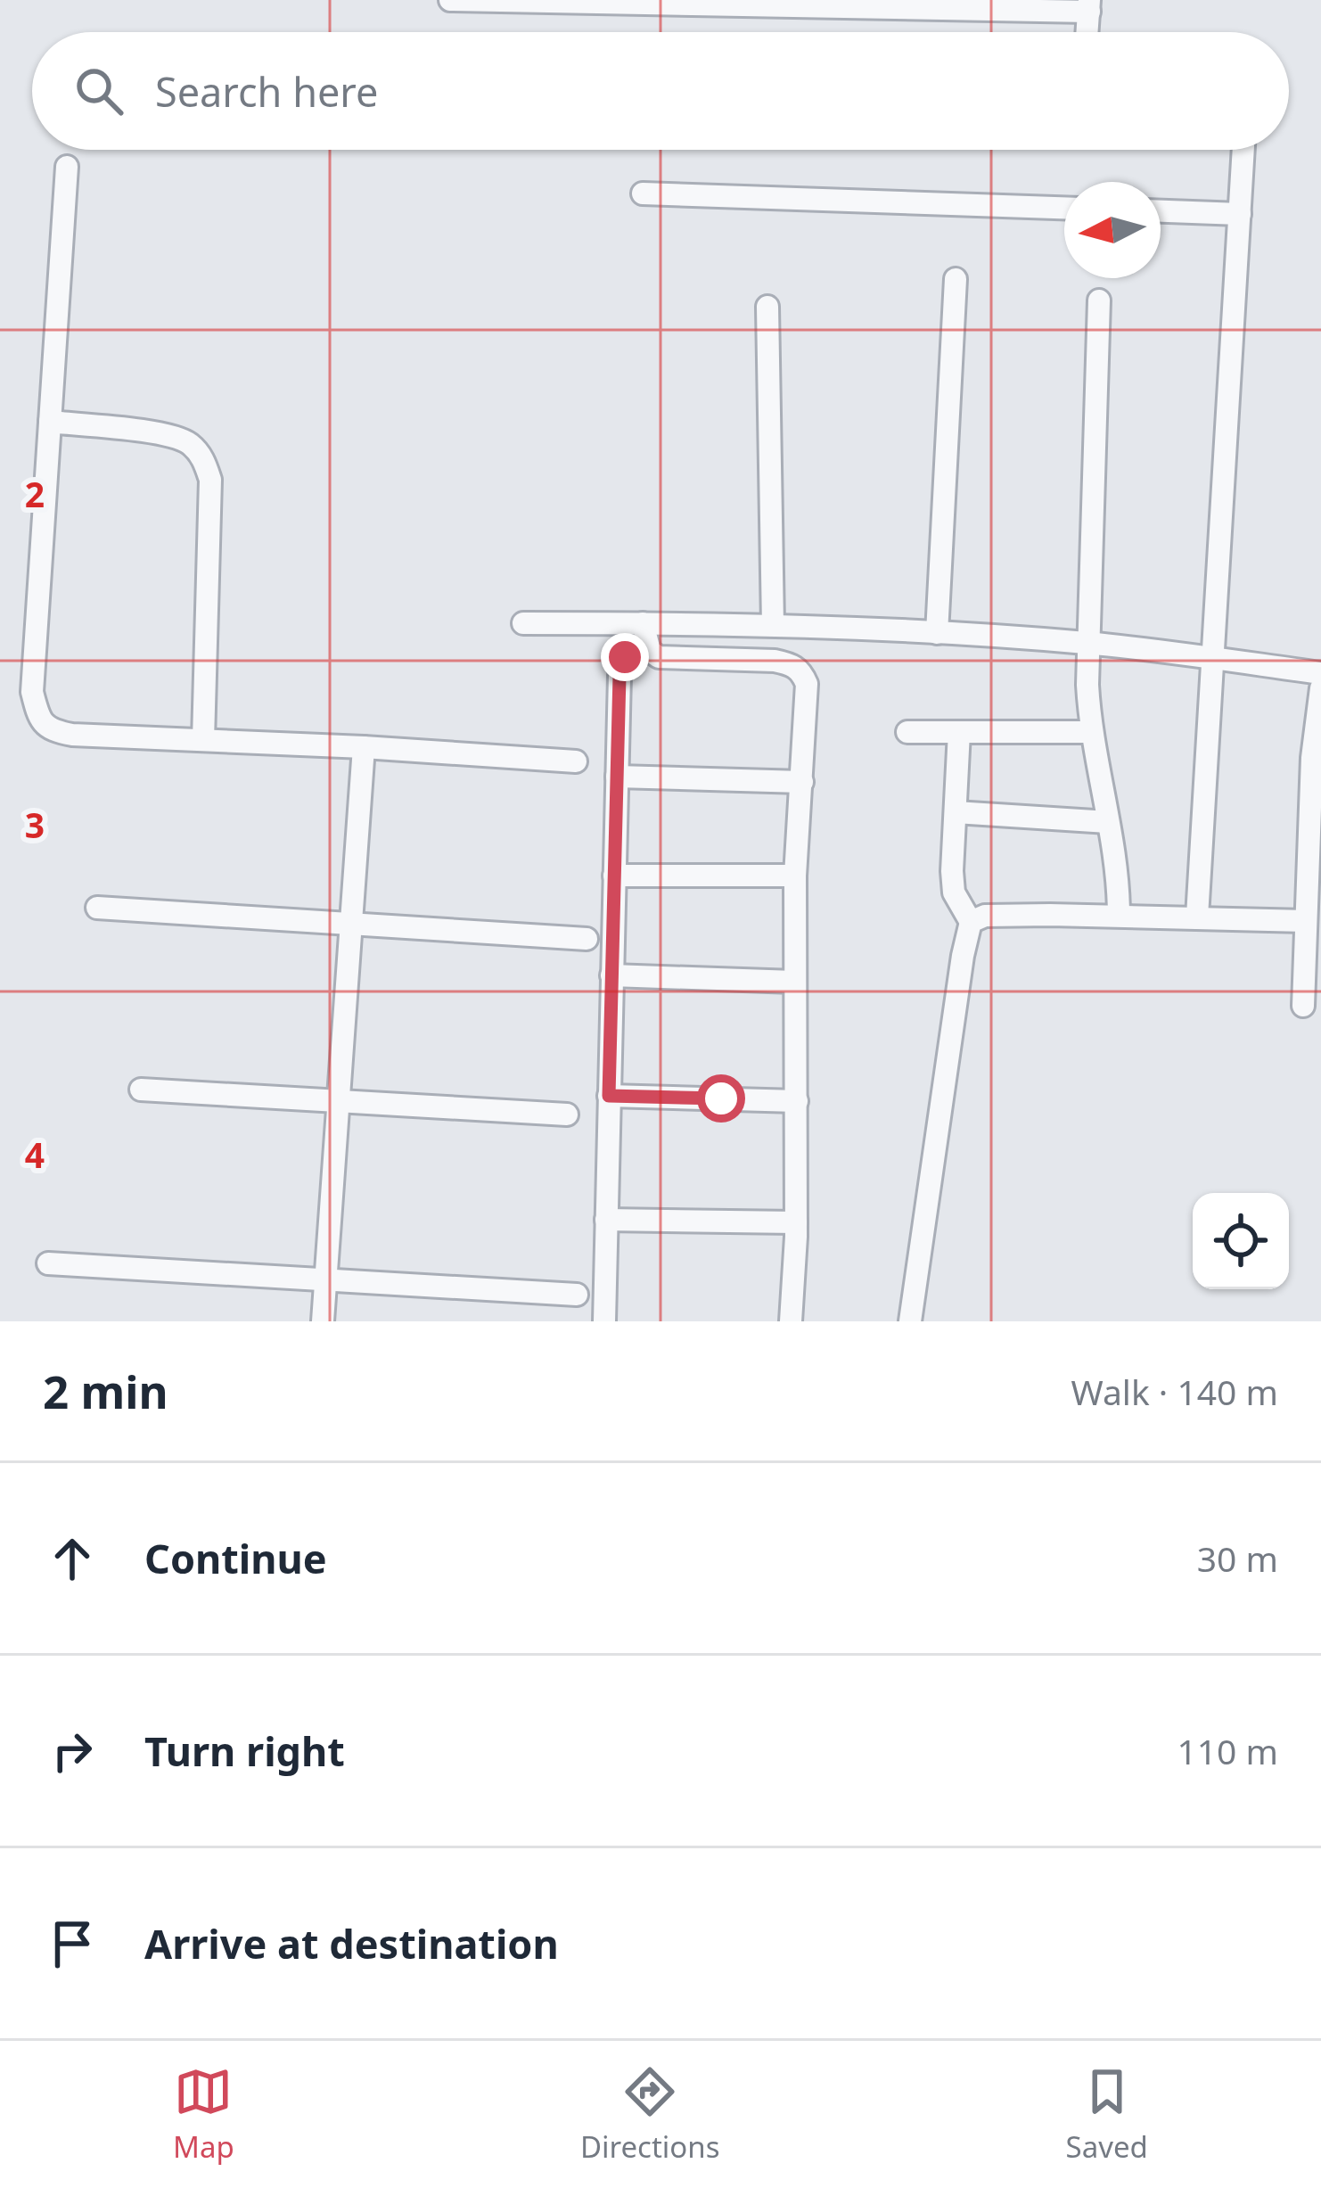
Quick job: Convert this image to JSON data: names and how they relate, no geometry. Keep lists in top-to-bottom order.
{
  "north": "left",
  "page": {
    "search": "Search here",
    "heading": ["2 min", "Walk · 140 m"],
    "list": [
      ["Continue", "30 m"],
      ["Turn right", "110 m"],
      "Arrive at destination"
    ],
    "nav": ["Map", "Directions", "Saved"]
  },
  "grid": {
    "rows": ["2", "3", "4"]
  }
}
